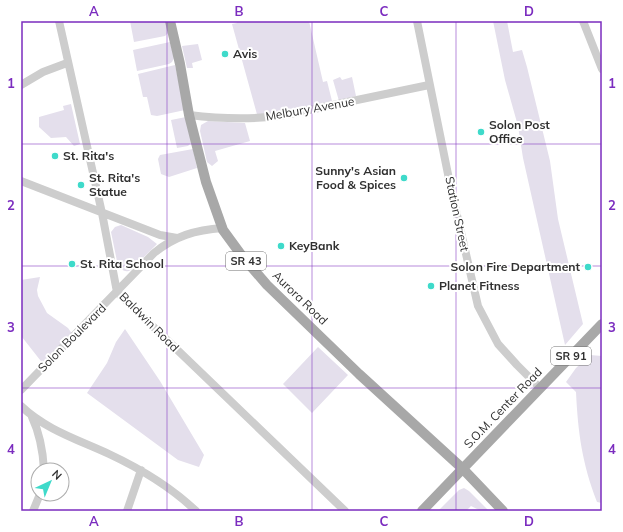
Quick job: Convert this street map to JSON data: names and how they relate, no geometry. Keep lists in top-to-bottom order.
{
  "streets": {
    "main road": [
      "SR 43",
      "Aurora Road",
      "SR 91",
      "S.O.M. Center Road"
    ],
    "street": [
      "Melbury Avenue",
      "Station Street",
      "Baldwin Road",
      "Solon Boulevard"
    ]
  },
  "crossings": [
    ["Melbury Avenue", "Station Street"],
    ["Melbury Avenue", "Aurora Road"],
    ["Station Street", "S.O.M. Center Road"],
    ["Aurora Road", "Solon Boulevard"],
    ["Aurora Road", "S.O.M. Center Road"],
    ["Baldwin Road", "Solon Boulevard"]
  ],
  "places": [
    "Avis",
    "Solon Post Office",
    "St. Rita's",
    "Sunny's Asian Food & Spices",
    "St. Rita's Statue",
    "KeyBank",
    "St. Rita School",
    "Solon Fire Department",
    "Planet Fitness"
  ],
  "north": "top right",
  "grid": {
    "columns": [
      "A",
      "B",
      "C",
      "D"
    ],
    "rows": [
      "1",
      "2",
      "3",
      "4"
    ]
  }
}
